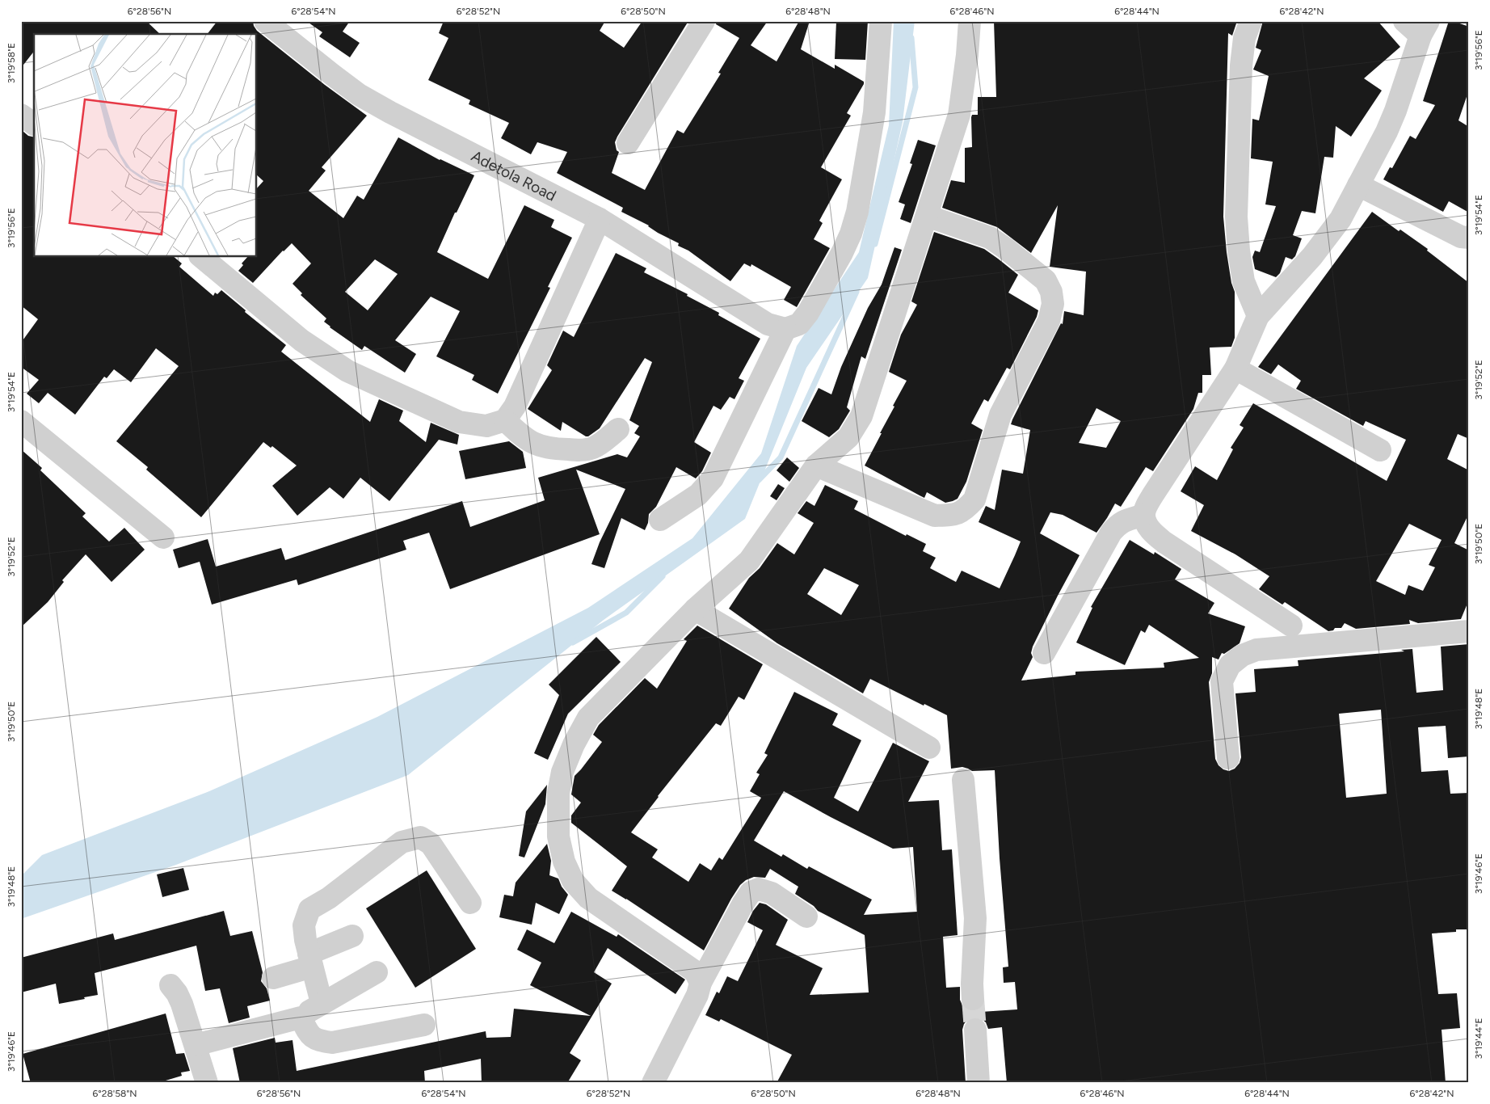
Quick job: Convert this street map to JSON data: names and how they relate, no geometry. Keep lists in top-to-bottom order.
{
  "streets": {
    "street": ["Adetola Road"]
  },
  "coordinates": [
    "6°28'56\"N",
    "6°28'54\"N",
    "6°28'52\"N",
    "6°28'50\"N",
    "6°28'48\"N",
    "6°28'46\"N",
    "6°28'44\"N",
    "6°28'42\"N",
    "3°19'56\"E",
    "3°19'58\"E",
    "3°19'54\"E",
    "3°19'52\"E",
    "3°19'50\"E",
    "3°19'48\"E",
    "3°19'46\"E",
    "3°19'44\"E",
    "6°28'58\"N"
  ]
}
